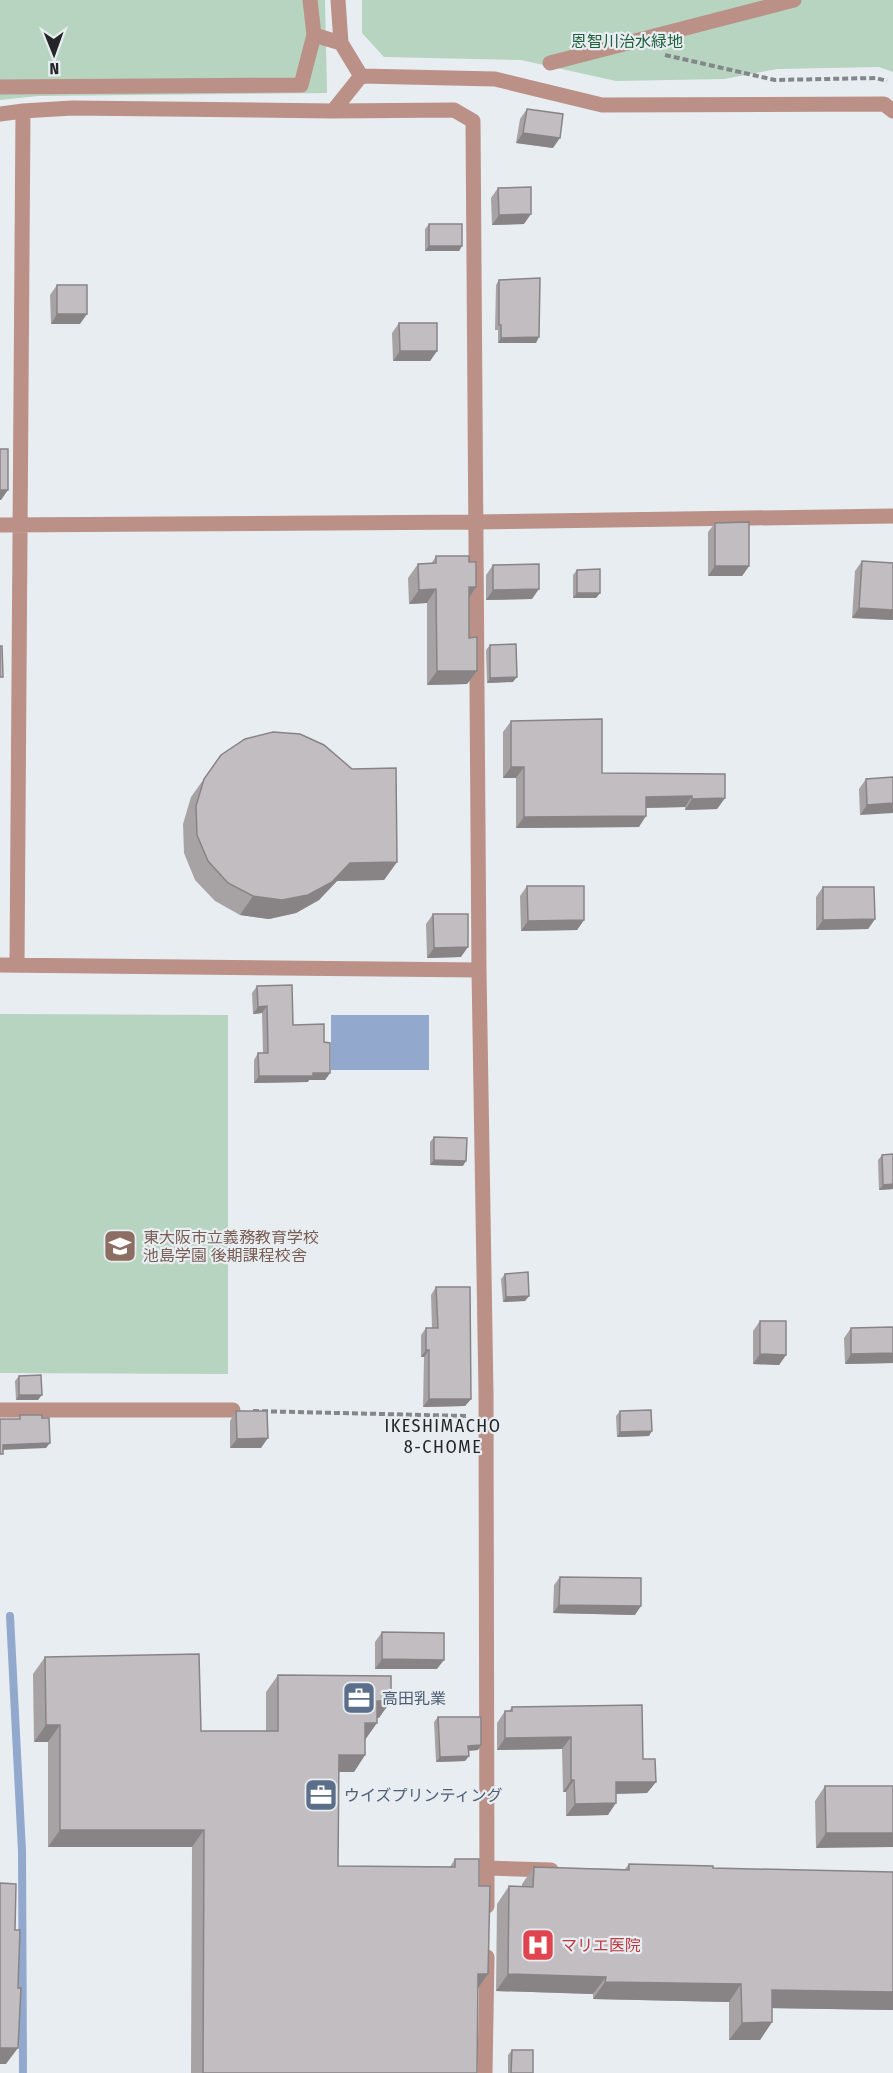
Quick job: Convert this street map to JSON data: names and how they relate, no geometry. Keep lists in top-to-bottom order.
{
  "districts": ["IKESHIMACHO 8-CHOME"],
  "parks": ["恩智川治水緑地"],
  "places": {
    "school or university": ["東大阪市立義務教育学校 池島学園 後期課程校舎"],
    "office": ["高田乳業", "ウイズプリンティング"],
    "hospital": ["マリエ医院"]
  },
  "north": "bottom"
}
